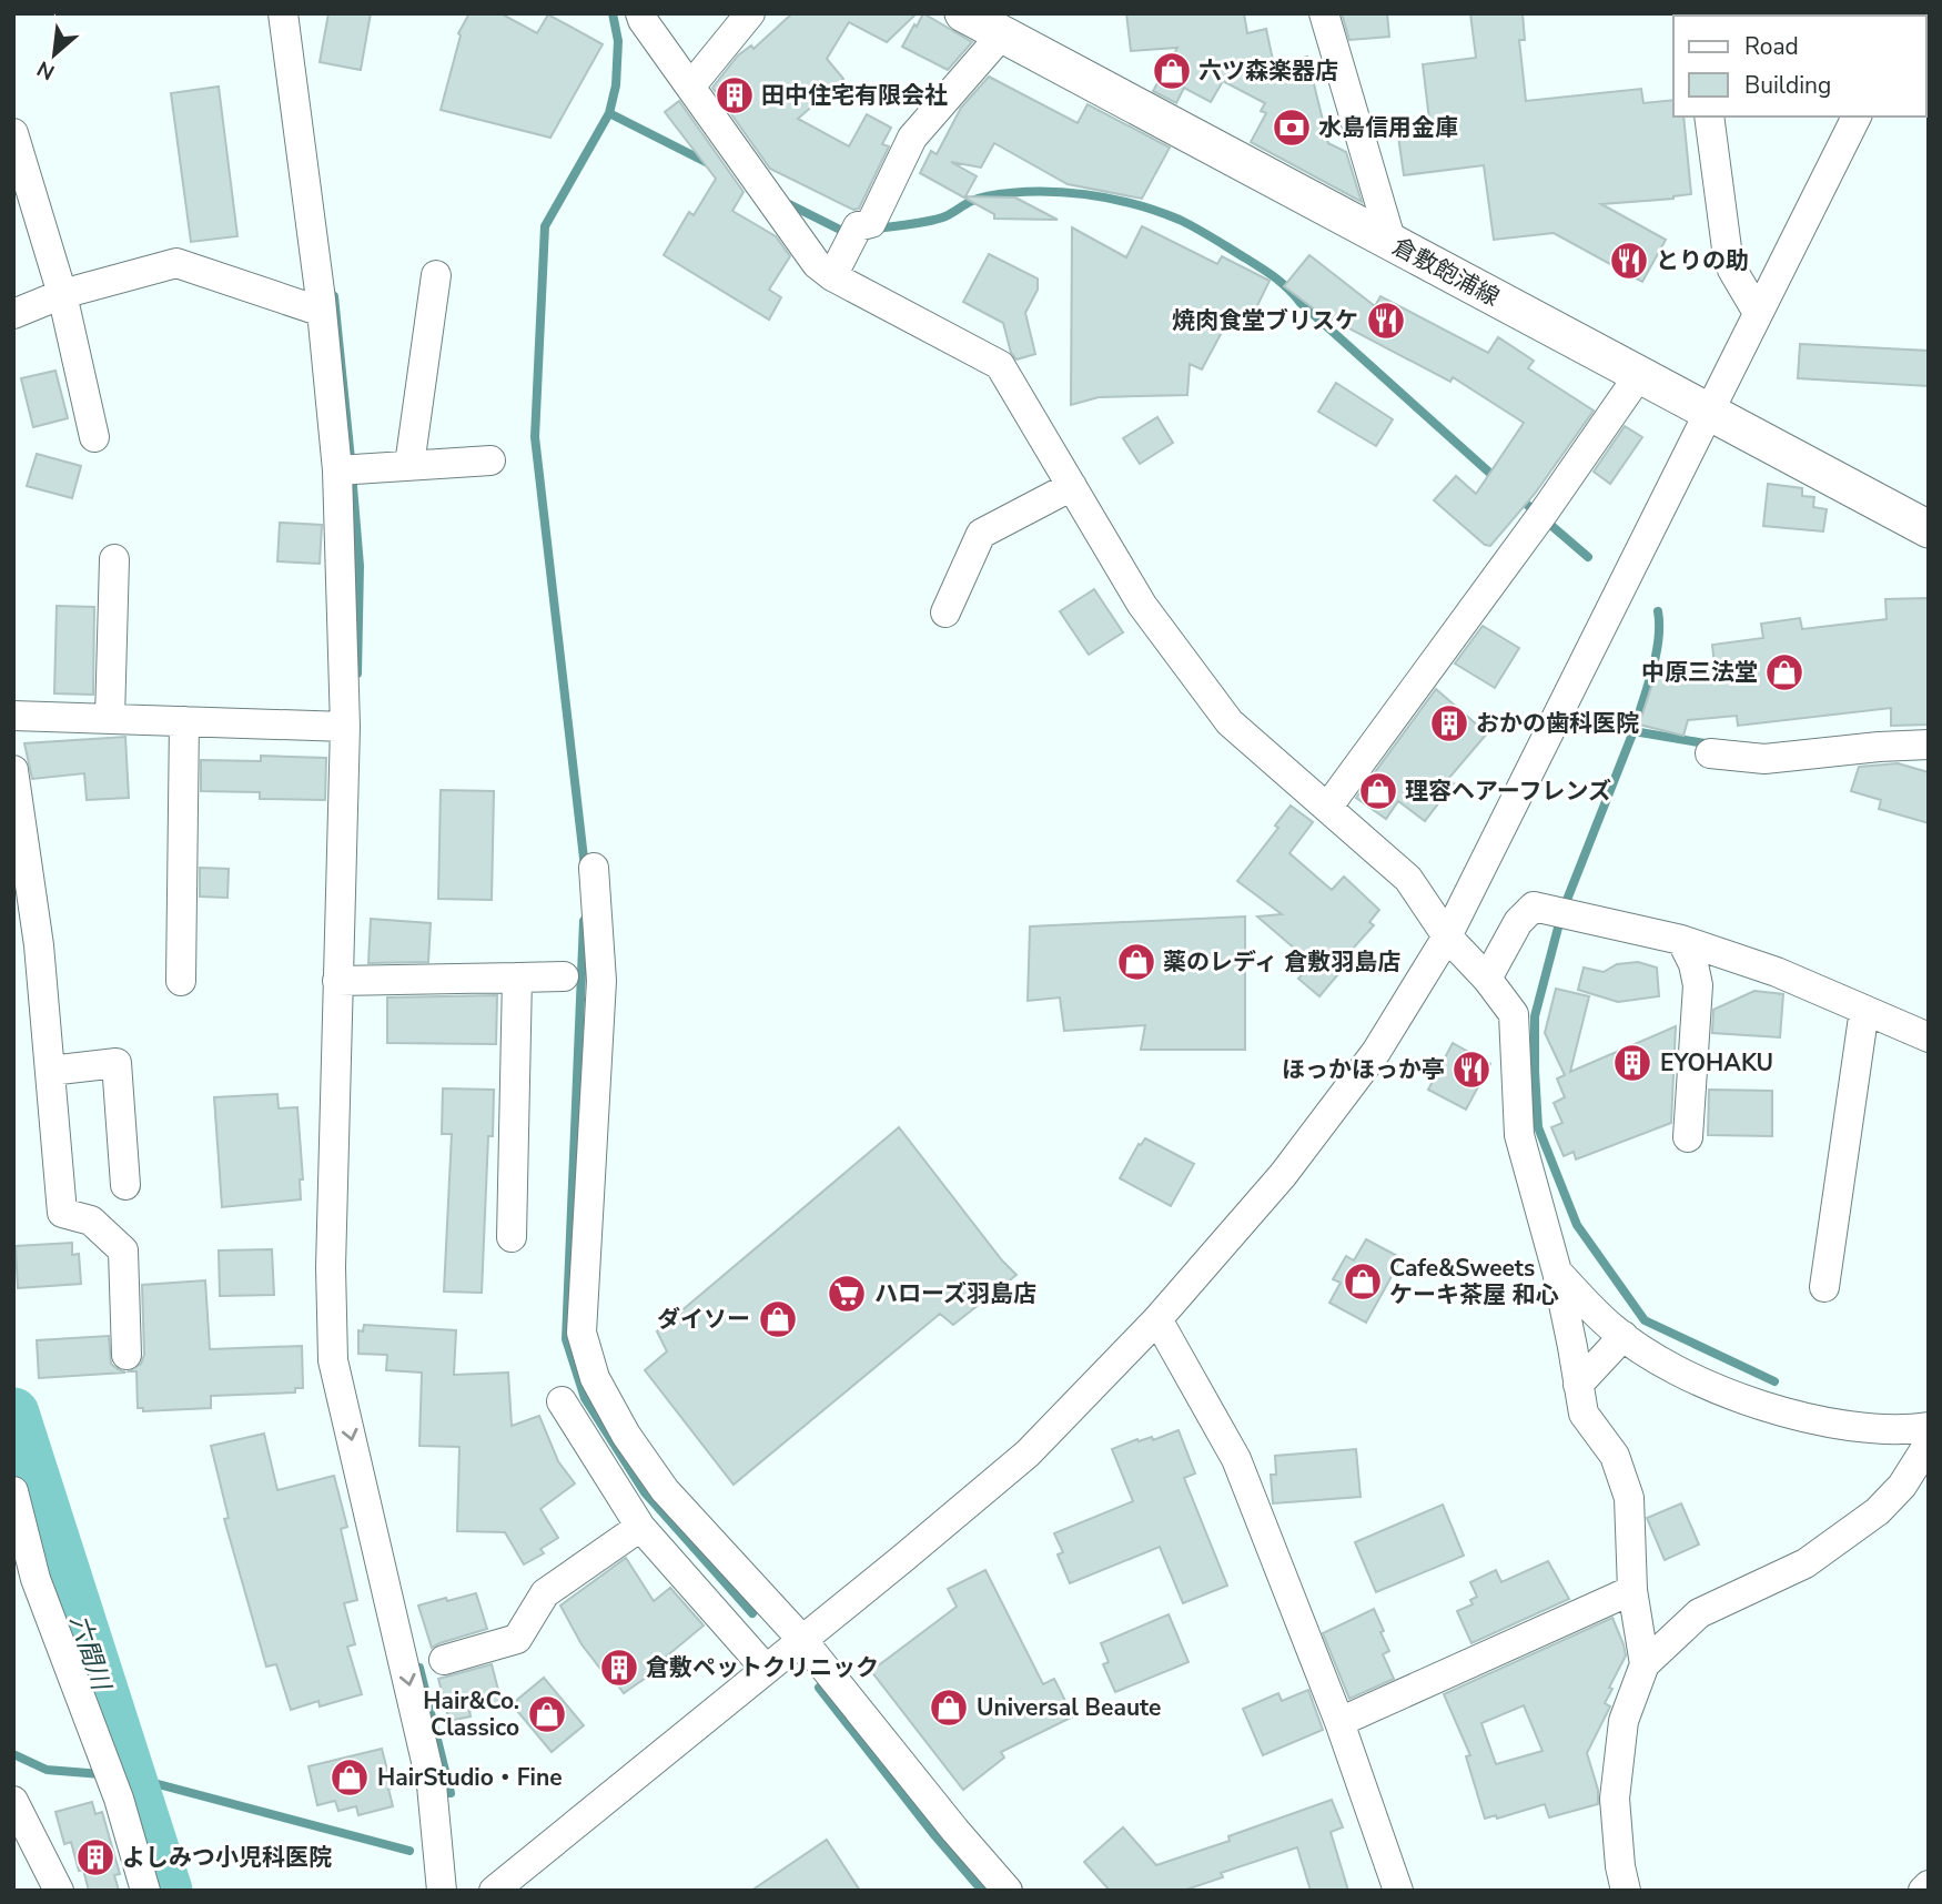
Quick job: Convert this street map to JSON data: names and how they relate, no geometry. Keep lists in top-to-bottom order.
{
  "streets": {
    "main road": ["倉敷飽浦線"]
  },
  "water": ["六間川"],
  "places": {
    "shop": [
      "六ツ森楽器店",
      "中原三法堂",
      "理容ヘアーフレンズ",
      "薬のレディ 倉敷羽島店",
      "Cafe&Sweets ケーキ茶屋 和心",
      "ダイソー",
      "Universal Beaute",
      "Hair&Co. Classico",
      "HairStudio・Fine"
    ],
    "building": [
      "田中住宅有限会社",
      "おかの歯科医院",
      "EYOHAKU",
      "倉敷ペットクリニック",
      "よしみつ小児科医院"
    ],
    "bank": ["水島信用金庫"],
    "restaurant": ["とりの助", "焼肉食堂ブリスケ", "ほっかほっか亭"],
    "supermarket": ["ハローズ羽島店"]
  },
  "legend": ["Road", "Building"],
  "north": "bottom left"
}
